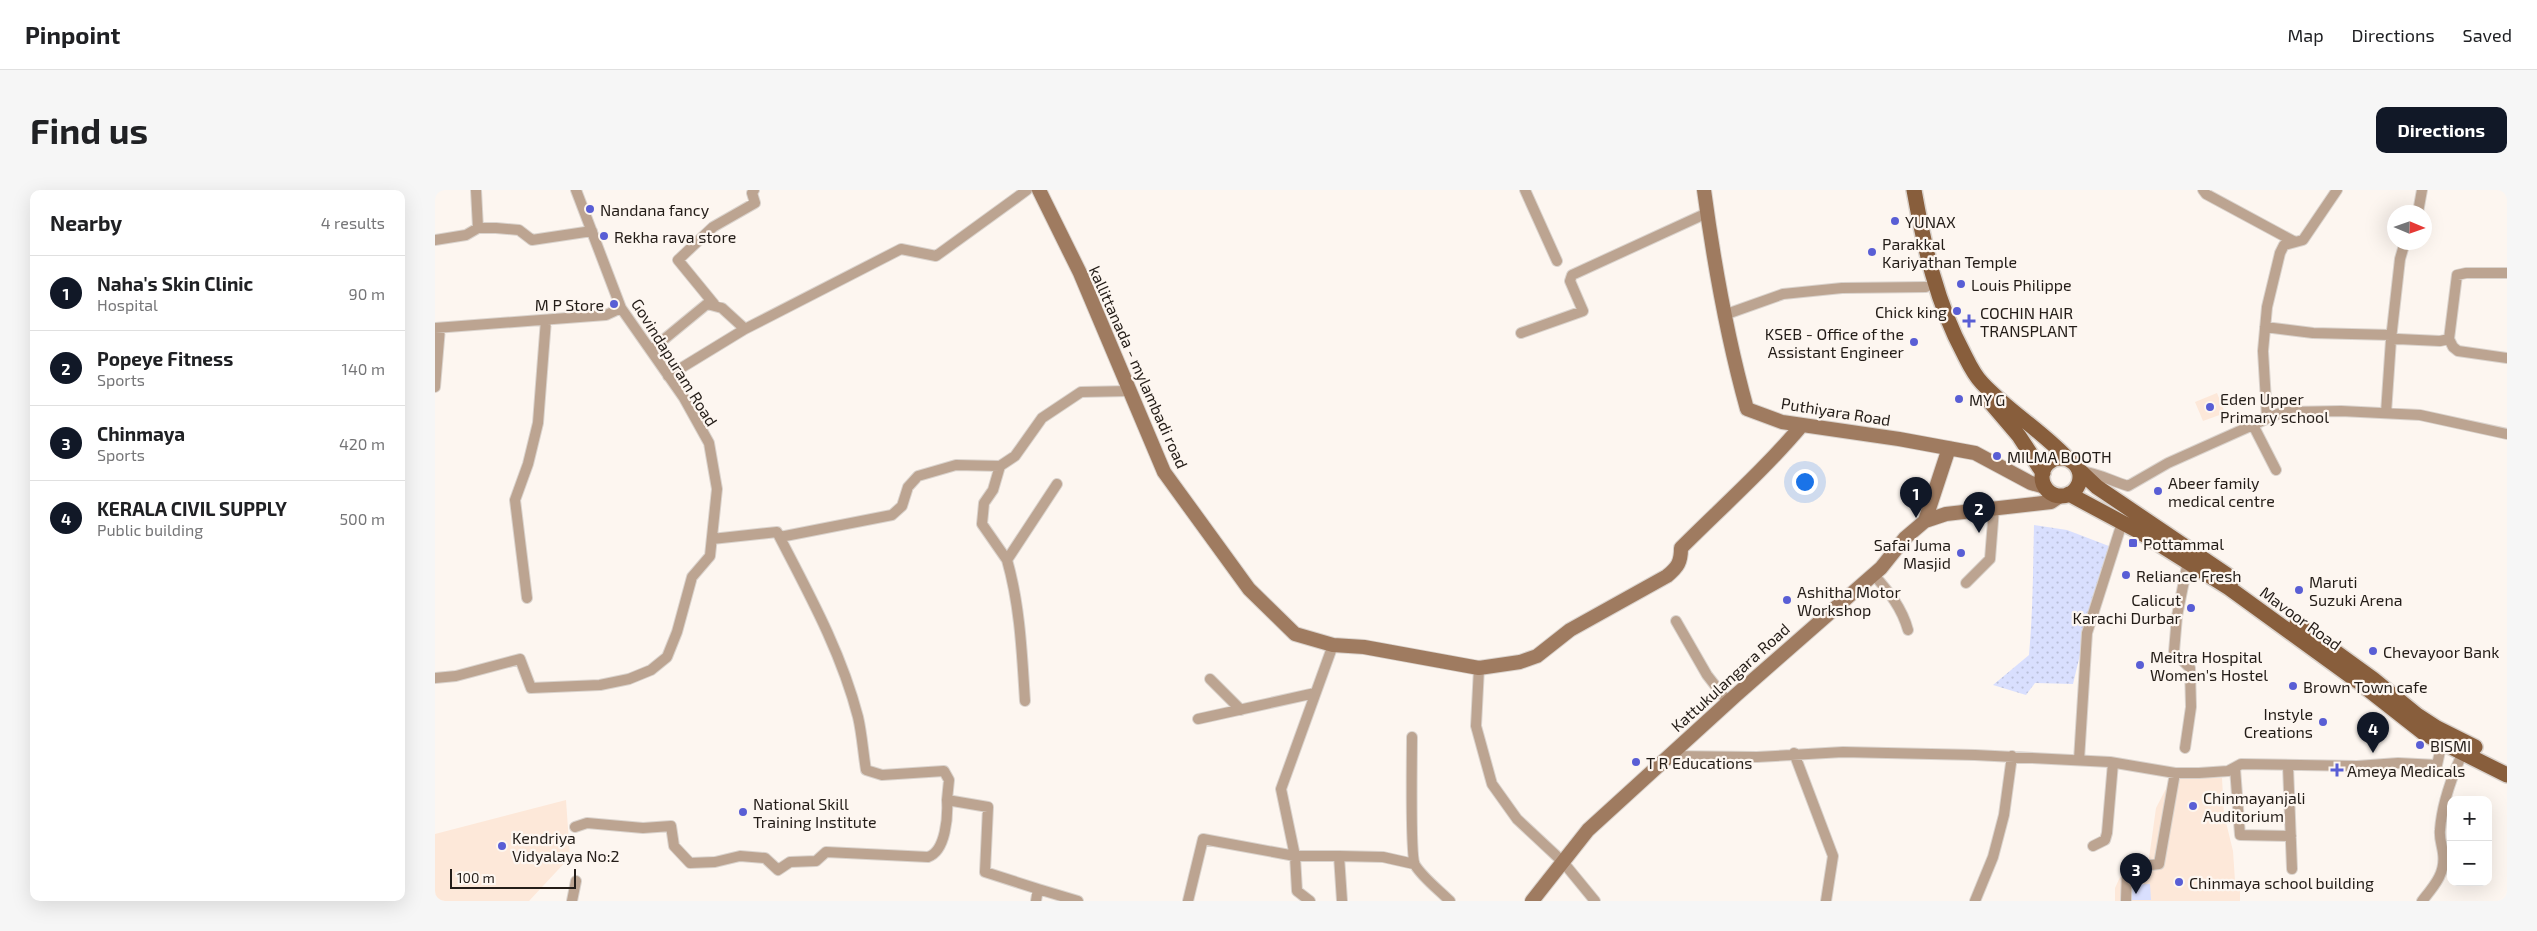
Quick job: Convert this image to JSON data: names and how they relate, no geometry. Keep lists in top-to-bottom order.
{
  "streets": {
    "main road": ["Mavoor Road"],
    "street": [
      "Govindapuram Road",
      "kallittanada - mylambadi road",
      "Puthiyara Road",
      "Kattukulangara Road"
    ]
  },
  "crossings": [
    ["kallittanada - mylambadi road", "Puthiyara Road"],
    ["Puthiyara Road", "Mavoor Road"],
    ["Puthiyara Road", "Kattukulangara Road"],
    ["Mavoor Road", "Kattukulangara Road"]
  ],
  "places": {
    "other": [
      "Nandana fancy",
      "YUNAX",
      "Rekha rava store",
      "Parakkal Kariyathan Temple",
      "Louis Philippe",
      "M P Store",
      "Chick king",
      "KSEB - Office of the Assistant Engineer",
      "MY G",
      "Eden Upper Primary school",
      "MILMA BOOTH",
      "Abeer family medical centre",
      "Safai Juma Masjid",
      "Reliance Fresh",
      "Maruti Suzuki Arena",
      "Ashitha Motor Workshop",
      "Calicut Karachi Durbar",
      "Chevayoor Bank",
      "Meitra Hospital Women's Hostel",
      "Brown Town cafe",
      "Instyle Creations",
      "BISMI",
      "T R Educations",
      "Chinmayanjali Auditorium",
      "National Skill Training Institute",
      "Kendriya Vidyalaya No:2",
      "Chinmaya school building"
    ],
    "health": ["COCHIN HAIR TRANSPLANT", "Ameya Medicals"],
    "transit": ["Pottammal"]
  },
  "scale_bar": "100 m",
  "north": "right",
  "page": {
    "header": "Pinpoint",
    "nav": ["Map", "Directions", "Saved"],
    "buttons": "Directions",
    "title": "Find us",
    "heading": ["Nearby", "4 results"],
    "list": [
      {
        "mark": "1",
        "name": "Naha's Skin Clinic",
        "note": "Hospital",
        "value": "90 m"
      },
      {
        "mark": "2",
        "name": "Popeye Fitness",
        "note": "Sports",
        "value": "140 m"
      },
      {
        "mark": "3",
        "name": "Chinmaya",
        "note": "Sports",
        "value": "420 m"
      },
      {
        "mark": "4",
        "name": "KERALA CIVIL SUPPLY",
        "note": "Public building",
        "value": "500 m"
      }
    ],
    "pins": [
      "1",
      "2",
      "4",
      "3"
    ],
    "map_buttons": ["+", "−"],
    "scale": "100 m"
  }
}
